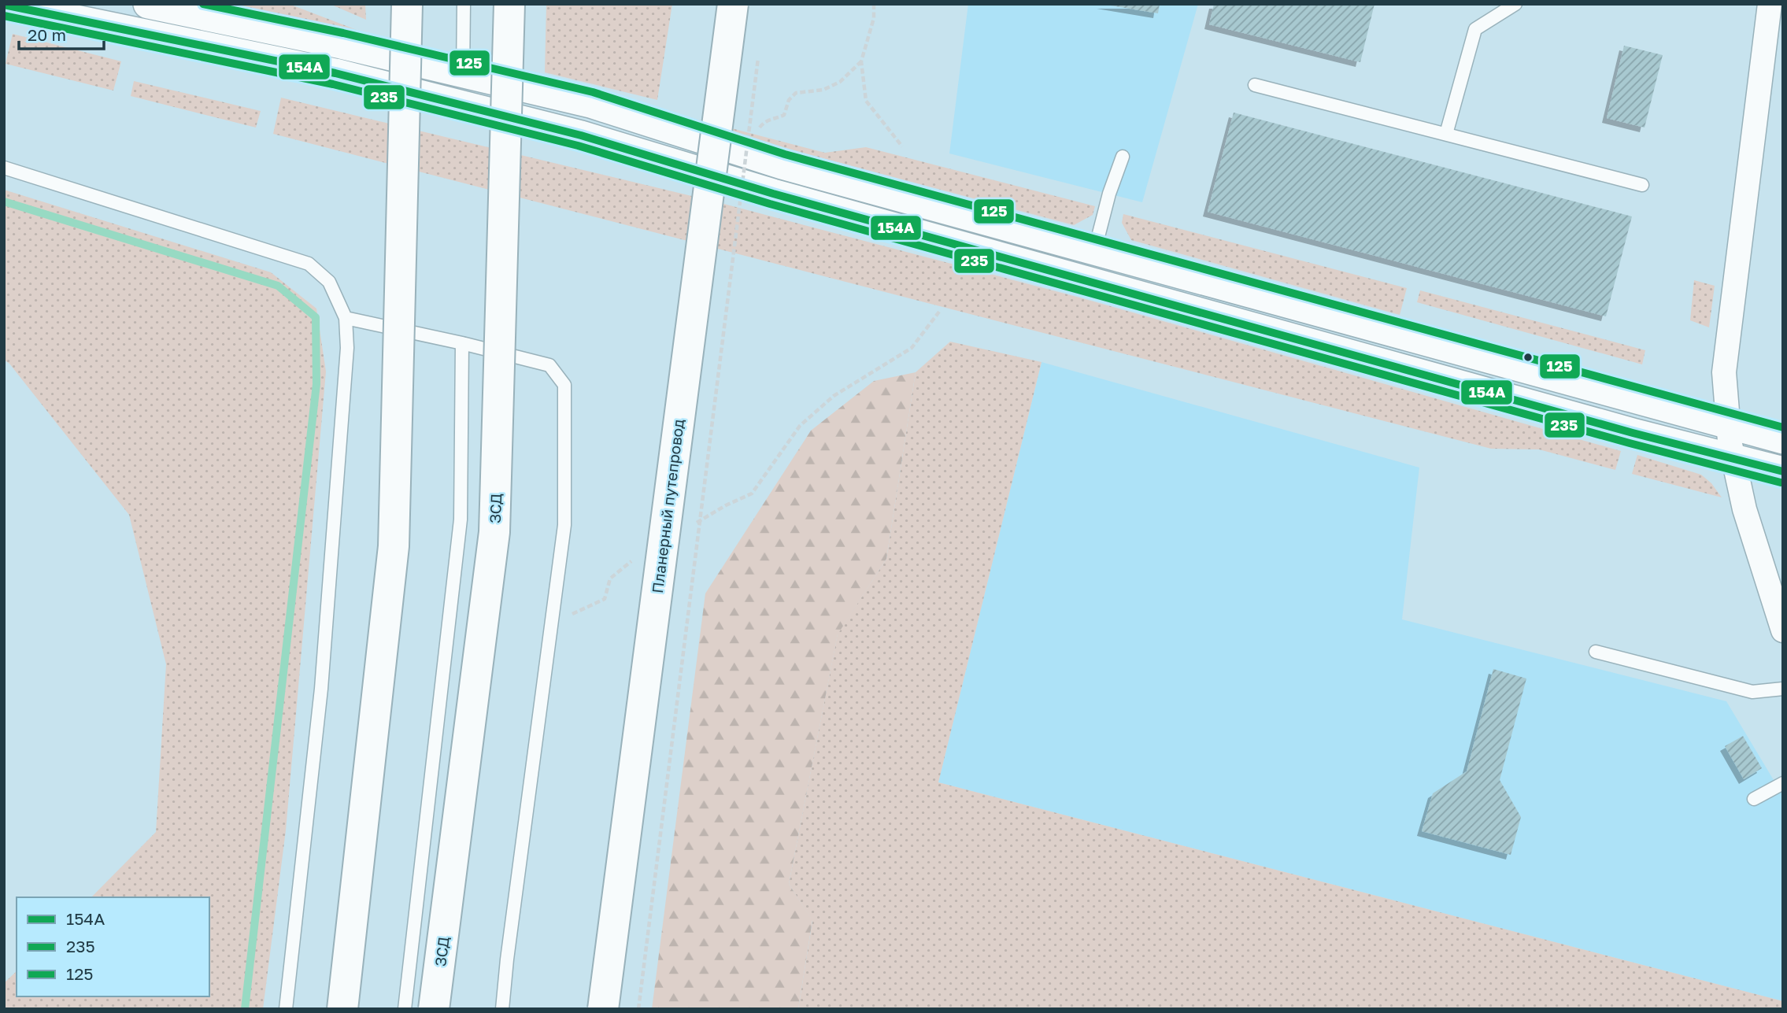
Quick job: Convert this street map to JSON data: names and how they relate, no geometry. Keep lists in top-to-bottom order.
{
  "streets": {
    "main road": ["Планерный путепровод", "ЗСД"]
  },
  "lines": ["transit line 125", "transit line 154А", "transit line 235"],
  "legend": ["154А", "235", "125"],
  "scale_bar": "20 m"
}
